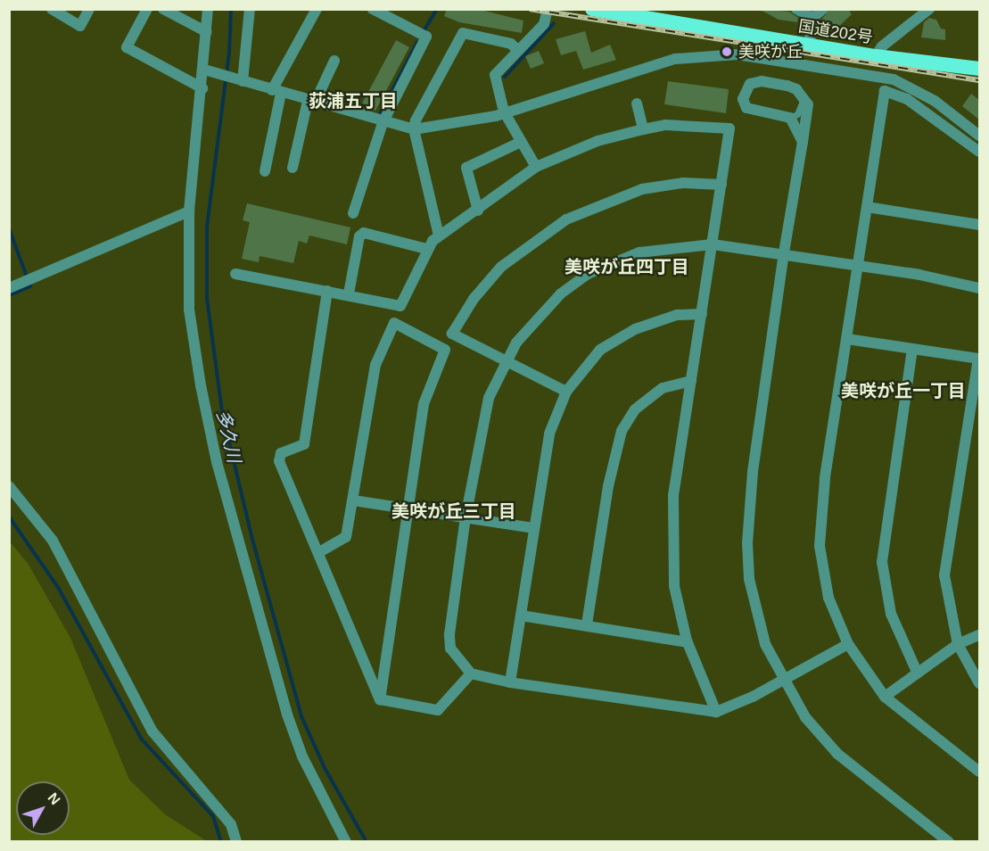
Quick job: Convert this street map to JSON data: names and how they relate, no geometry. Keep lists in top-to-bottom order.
{
  "streets": {
    "highway": ["国道202号"]
  },
  "districts": [
    "荻浦五丁目",
    "美咲が丘四丁目",
    "美咲が丘一丁目",
    "美咲が丘三丁目"
  ],
  "water": ["多久川"],
  "places": ["美咲が丘"],
  "north": "top right"
}
